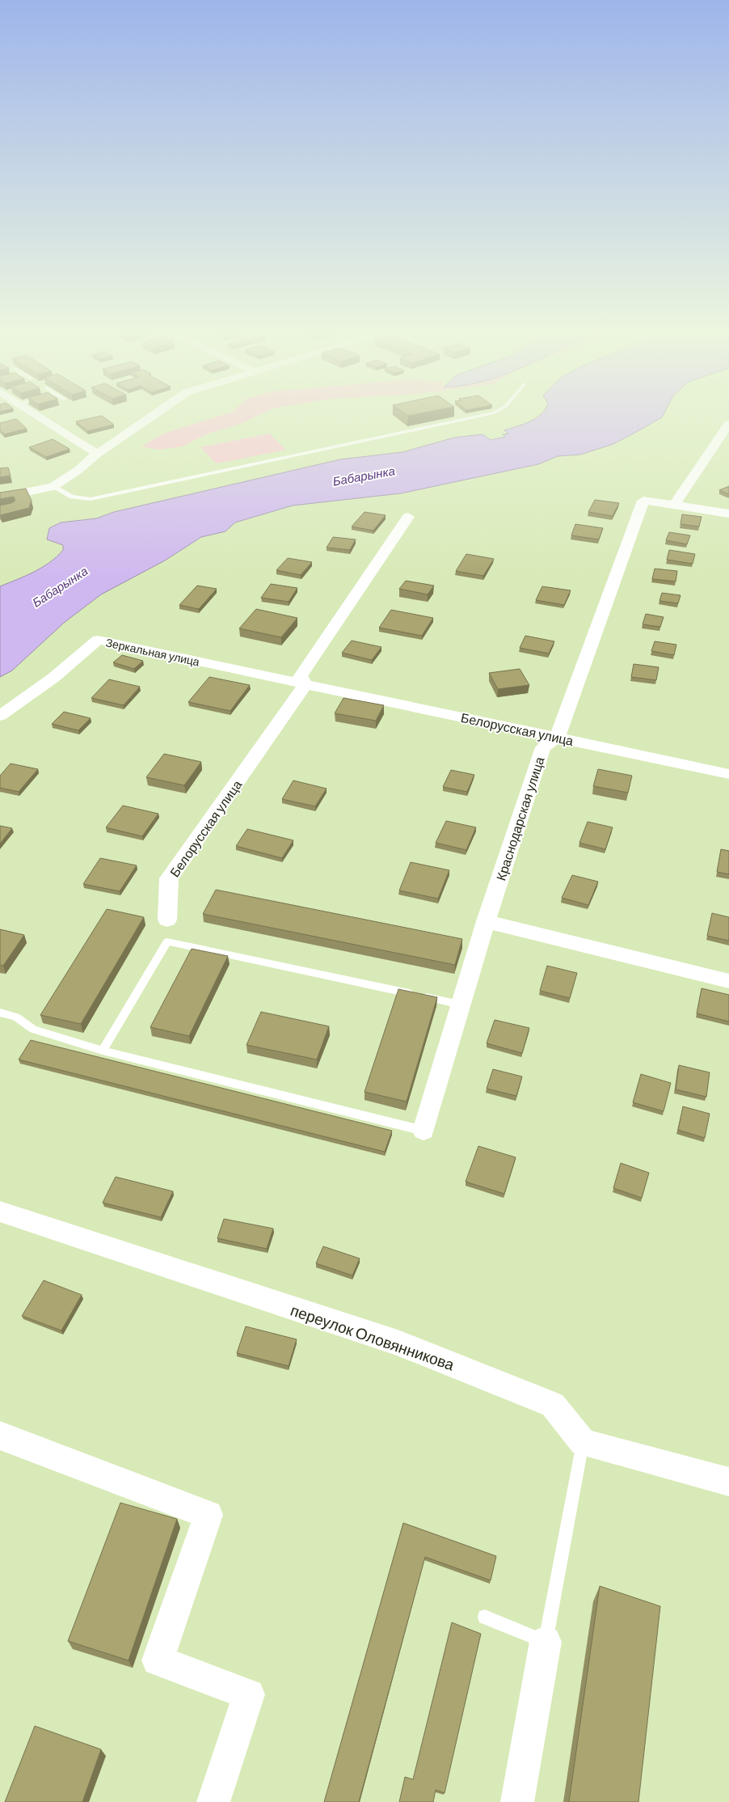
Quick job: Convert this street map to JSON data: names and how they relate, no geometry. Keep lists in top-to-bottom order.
{
  "streets": {
    "street": [
      "Зеркальная улица",
      "Белорусская улица",
      "Краснодарская улица",
      "переулок Оловянникова"
    ]
  },
  "crossings": [
    ["Зеркальная улица", "Белорусская улица"],
    ["Белорусская улица", "Краснодарская улица"]
  ],
  "water": ["Бабарынка"]
}
